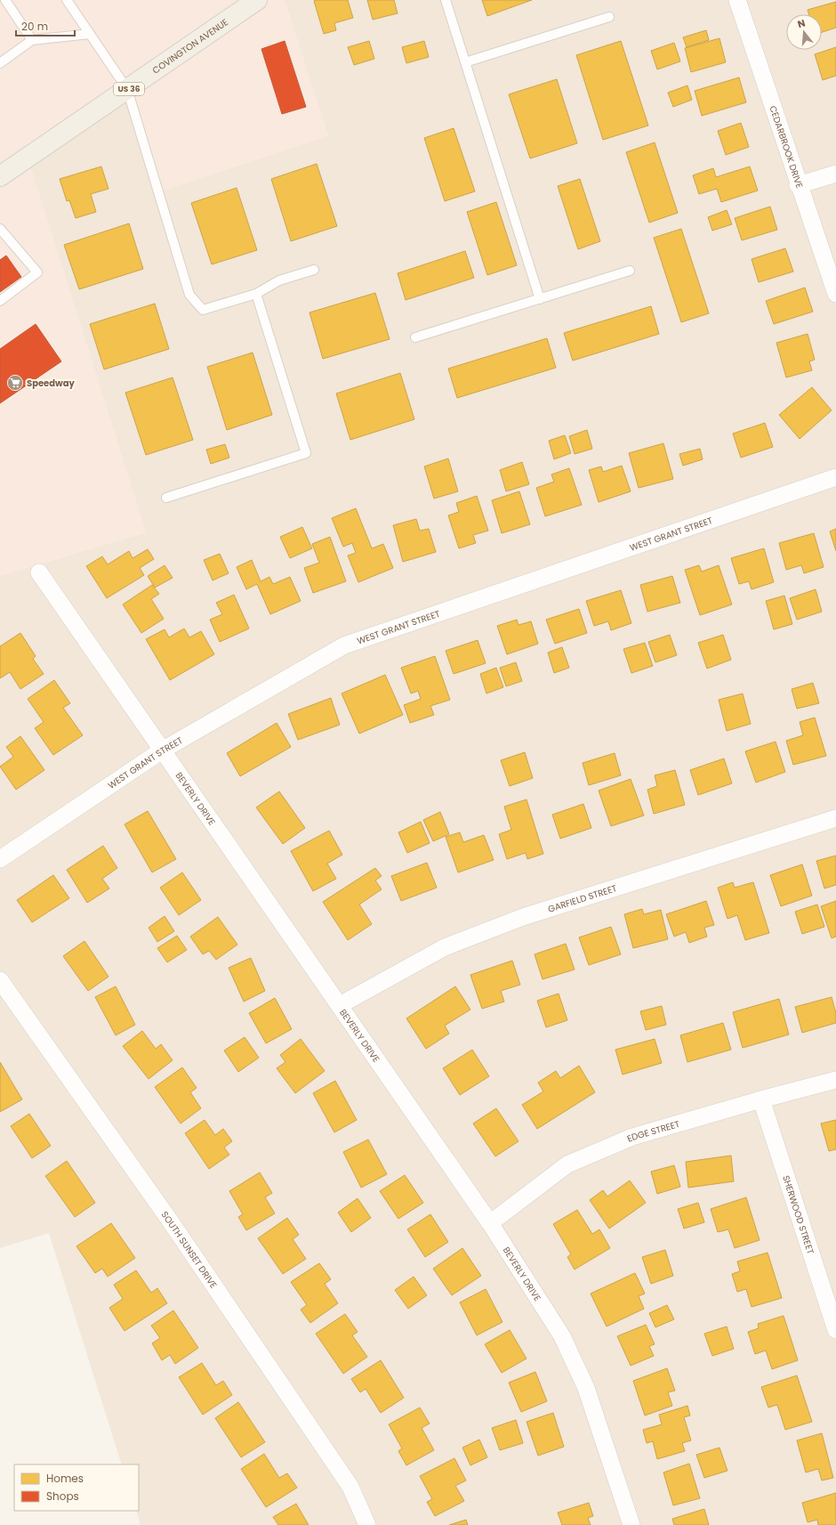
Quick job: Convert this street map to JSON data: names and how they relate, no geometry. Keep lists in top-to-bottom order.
{
  "streets": {
    "main road": ["COVINGTON AVENUE", "US 36"],
    "street": [
      "CEDARBROOK DRIVE",
      "WEST GRANT STREET",
      "BEVERLY DRIVE",
      "GARFIELD STREET",
      "EDGE STREET",
      "SHERWOOD STREET",
      "SOUTH SUNSET DRIVE"
    ]
  },
  "crossings": [
    ["WEST GRANT STREET", "BEVERLY DRIVE"],
    ["BEVERLY DRIVE", "GARFIELD STREET"],
    ["BEVERLY DRIVE", "EDGE STREET"],
    ["EDGE STREET", "SHERWOOD STREET"]
  ],
  "places": {
    "supermarket": ["Speedway"]
  },
  "legend": ["Homes", "Shops"],
  "scale_bar": "20 m",
  "north": "top"
}
